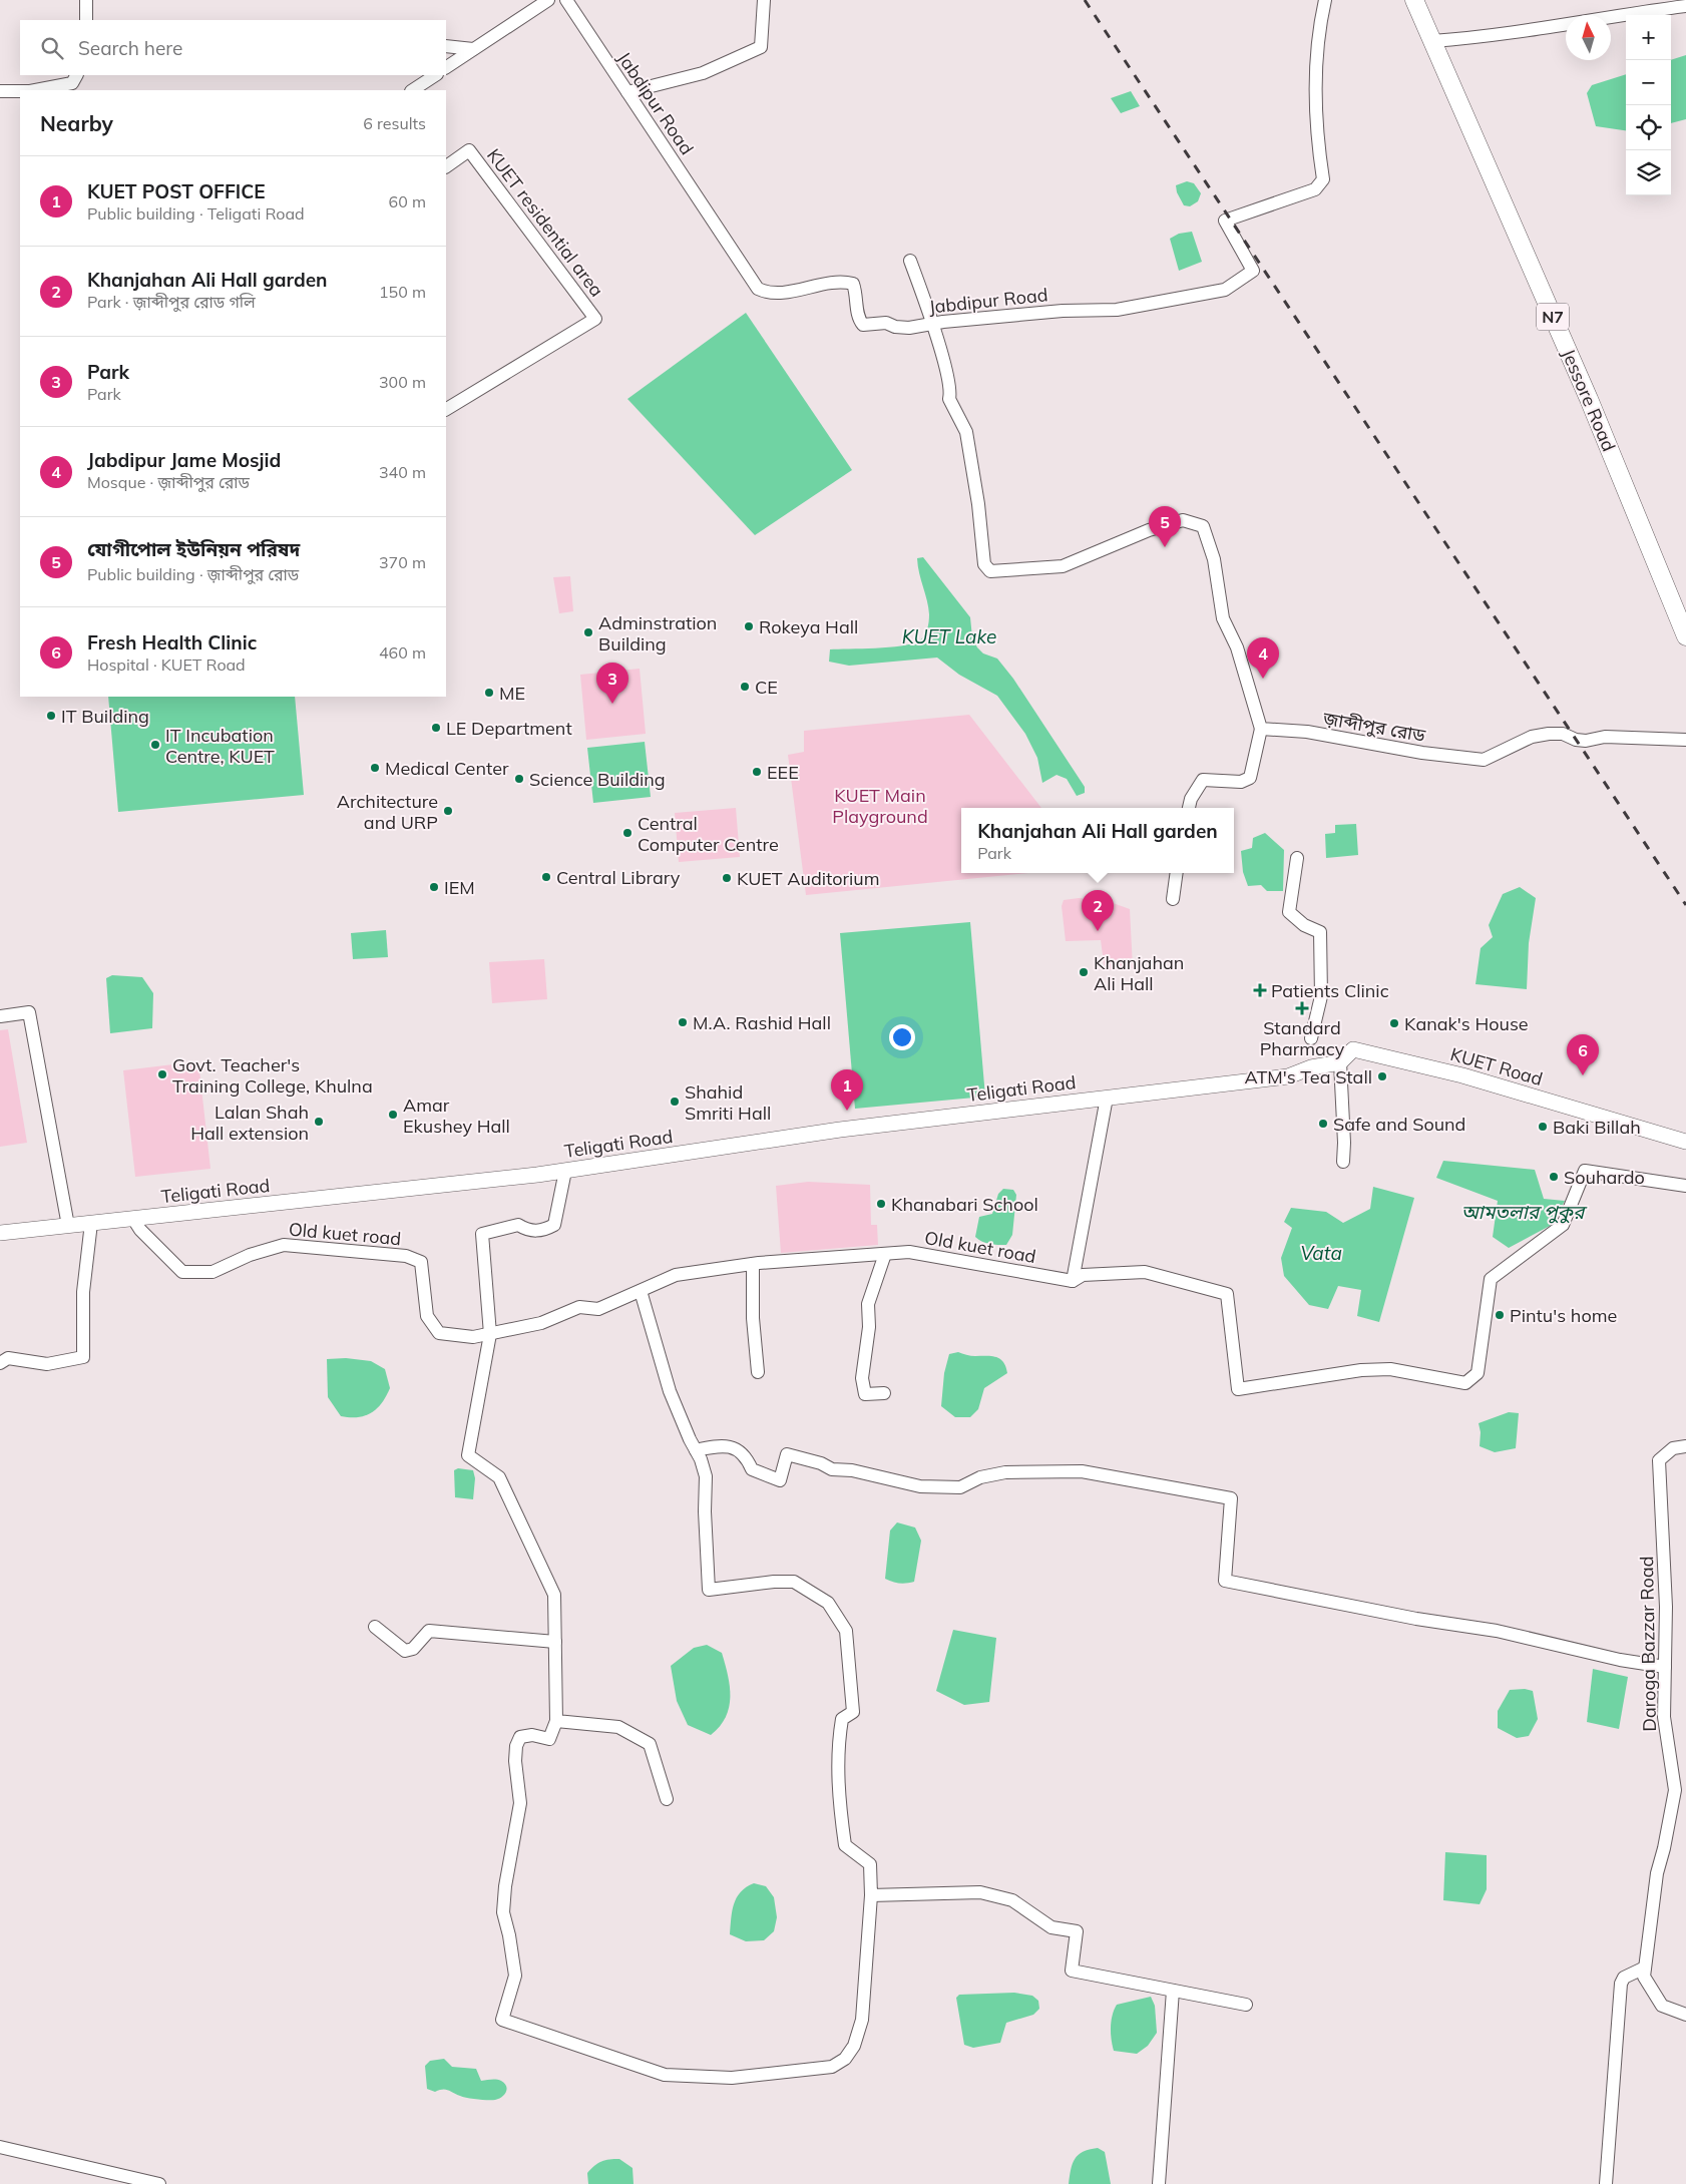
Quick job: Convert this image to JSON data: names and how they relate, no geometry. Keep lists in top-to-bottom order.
{
  "streets": {
    "highway": ["N7", "Jessore Road"],
    "main road": ["KUET Road", "Teligati Road"],
    "street": [
      "Jabdipur Road",
      "KUET residential area",
      "জ়াব্দীপুর রোড",
      "Old kuet road",
      "Daroga Bazzar Road"
    ]
  },
  "crossings": [
    ["KUET Road", "Teligati Road"],
    ["Teligati Road", "Old kuet road"]
  ],
  "water": ["KUET Lake", "আমতলার পুকুর", "Vata"],
  "parks": ["KUET Main Playground"],
  "places": {
    "other": [
      "Rokeya Hall",
      "Adminstration Building",
      "CE",
      "ME",
      "IT Building",
      "LE Department",
      "IT Incubation Centre, KUET",
      "Medical Center",
      "EEE",
      "Science Building",
      "Architecture and URP",
      "Central Computer Centre",
      "Central Library",
      "KUET Auditorium",
      "IEM",
      "Khanjahan Ali Hall",
      "M.A. Rashid Hall",
      "Kanak's House",
      "Govt. Teacher's Training College, Khulna",
      "ATM's Tea Stall",
      "Shahid Smriti Hall",
      "Amar Ekushey Hall",
      "Lalan Shah Hall extension",
      "Safe and Sound",
      "Baki Billah",
      "Souhardo",
      "Khanabari School",
      "Pintu's home"
    ],
    "health": ["Patients Clinic", "Standard Pharmacy"]
  },
  "north": "top",
  "page": {
    "map_buttons": ["+", "−"],
    "search": "Search here",
    "heading": ["Nearby", "6 results"],
    "list": [
      {
        "mark": "1",
        "name": "KUET POST OFFICE",
        "note": "Public building · Teligati Road",
        "value": "60 m"
      },
      {
        "mark": "2",
        "name": "Khanjahan Ali Hall garden",
        "note": "Park · জ়াব্দীপুর রোড গলি",
        "value": "150 m"
      },
      {
        "mark": "3",
        "name": "Park",
        "note": "Park",
        "value": "300 m"
      },
      {
        "mark": "4",
        "name": "Jabdipur Jame Mosjid",
        "note": "Mosque · জ়াব্দীপুর রোড",
        "value": "340 m"
      },
      {
        "mark": "5",
        "name": "যোগীপোল ইউনিয়ন পরিষদ",
        "note": "Public building · জ়াব্দীপুর রোড",
        "value": "370 m"
      },
      {
        "mark": "6",
        "name": "Fresh Health Clinic",
        "note": "Hospital · KUET Road",
        "value": "460 m"
      }
    ],
    "pins": [
      "5",
      "4",
      "3",
      "2",
      "6",
      "1"
    ],
    "popup": ["Khanjahan Ali Hall garden", "Park"]
  }
}
